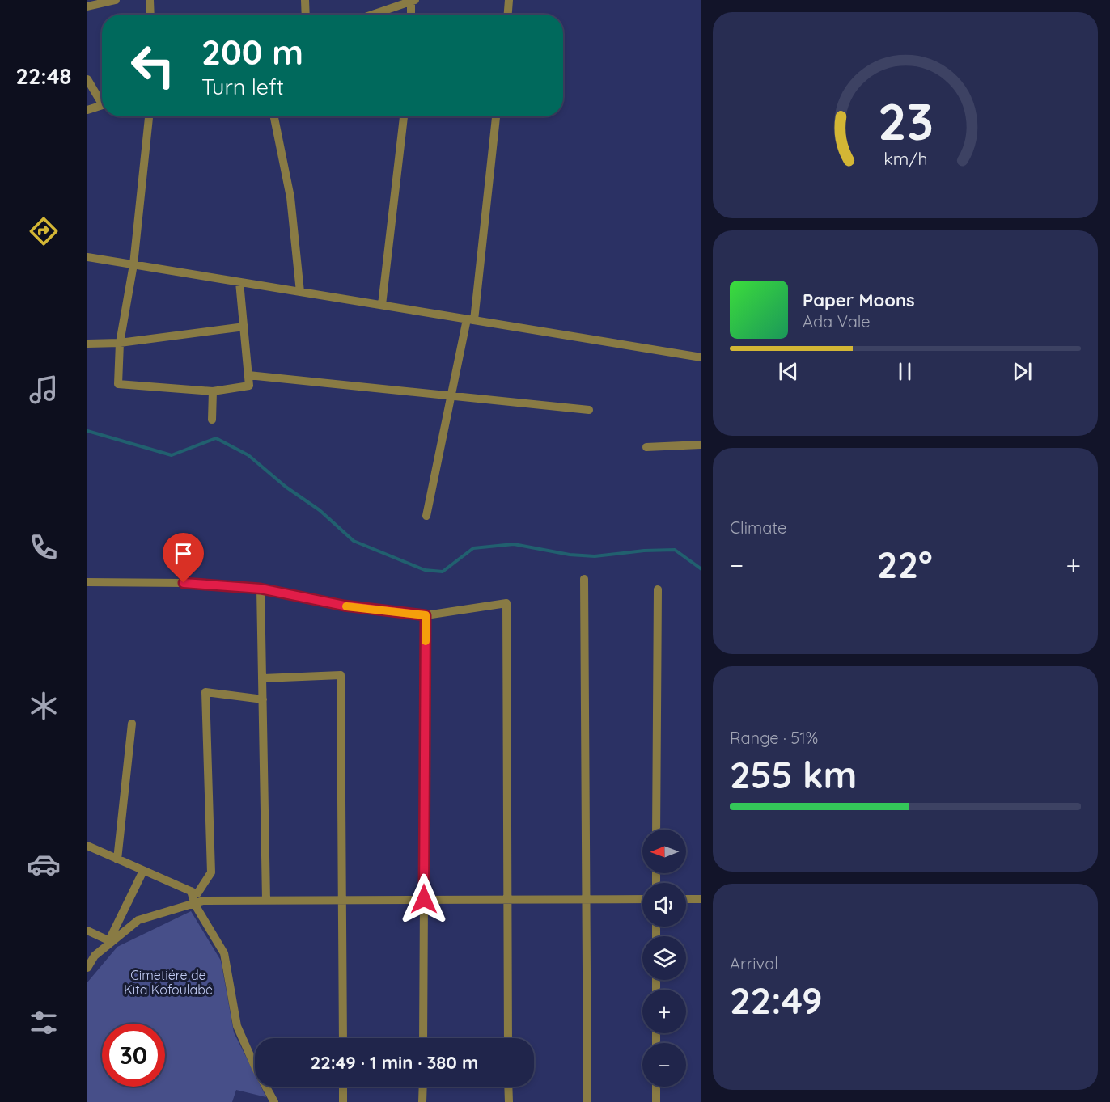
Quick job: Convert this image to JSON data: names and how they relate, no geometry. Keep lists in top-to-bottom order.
{
  "parks": ["Cimetiére de Kita Kofoulabé"],
  "north": "left",
  "page": {
    "tabs": "22:48",
    "turn": ["200 m", "Turn left"],
    "song": ["Paper Moons", "Ada Vale"],
    "tile": [
      "Climate",
      ["Range · 51%", "255 km"],
      ["Arrival", "22:49"]
    ],
    "heat": ["−", "22°", "+"],
    "map_buttons": ["+", "−"],
    "limit": "30",
    "trip": "22:49 · 1 min · 380 m",
    "gauge": ["23", "km/h"]
  }
}
